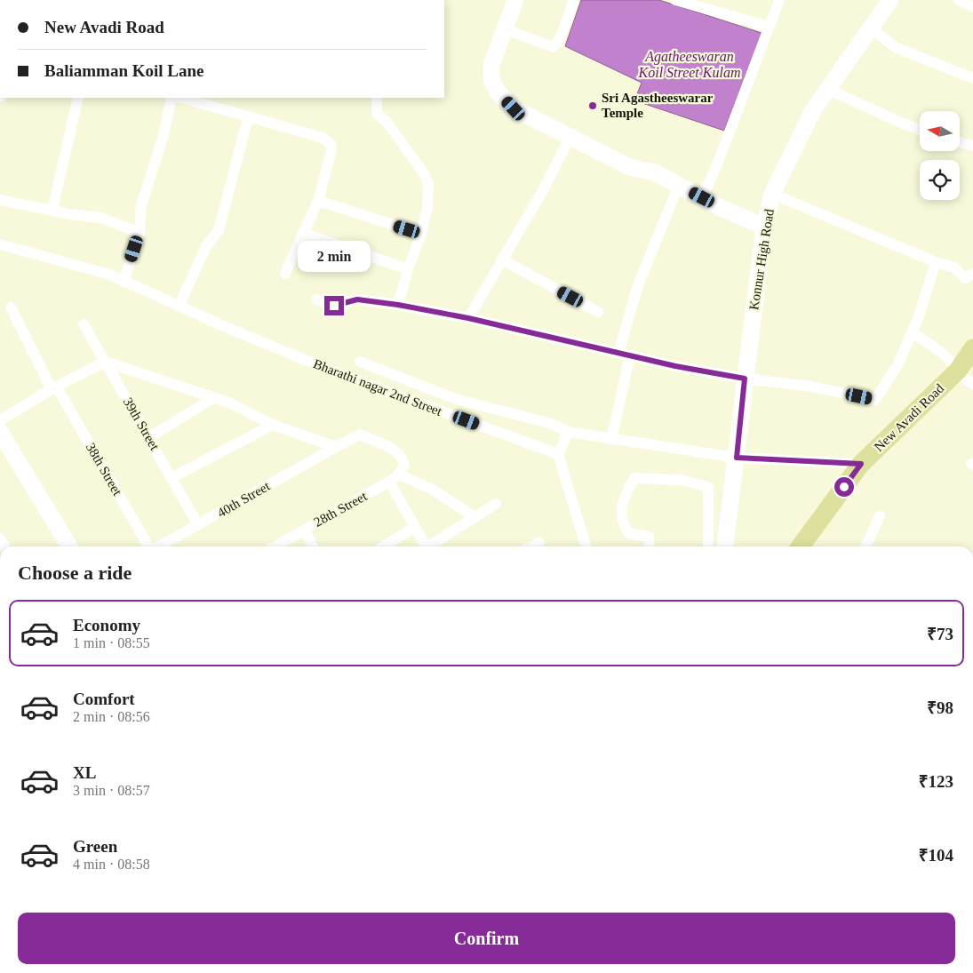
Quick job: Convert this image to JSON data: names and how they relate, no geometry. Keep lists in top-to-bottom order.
{
  "streets": {
    "main road": ["Konnur High Road", "New Avadi Road"],
    "street": [
      "Bharathi nagar 2nd Street",
      "39th Street",
      "38th Street",
      "40th Street",
      "28th Street"
    ]
  },
  "crossings": [
    ["39th Street", "40th Street"],
    ["40th Street", "28th Street"]
  ],
  "water": ["Agatheeswaran Koil Street Kulam"],
  "places": ["Sri Agastheeswarar Temple"],
  "north": "left",
  "page": {
    "banner": ["New Avadi Road", "Baliamman Koil Lane"],
    "bubble": "2 min",
    "heading": "Choose a ride",
    "list": [
      {
        "name": "Economy",
        "note": "1 min · 08:55",
        "value": "₹73"
      },
      {
        "name": "Comfort",
        "note": "2 min · 08:56",
        "value": "₹98"
      },
      {
        "name": "XL",
        "note": "3 min · 08:57",
        "value": "₹123"
      },
      {
        "name": "Green",
        "note": "4 min · 08:58",
        "value": "₹104"
      }
    ],
    "buttons": "Confirm"
  }
}
